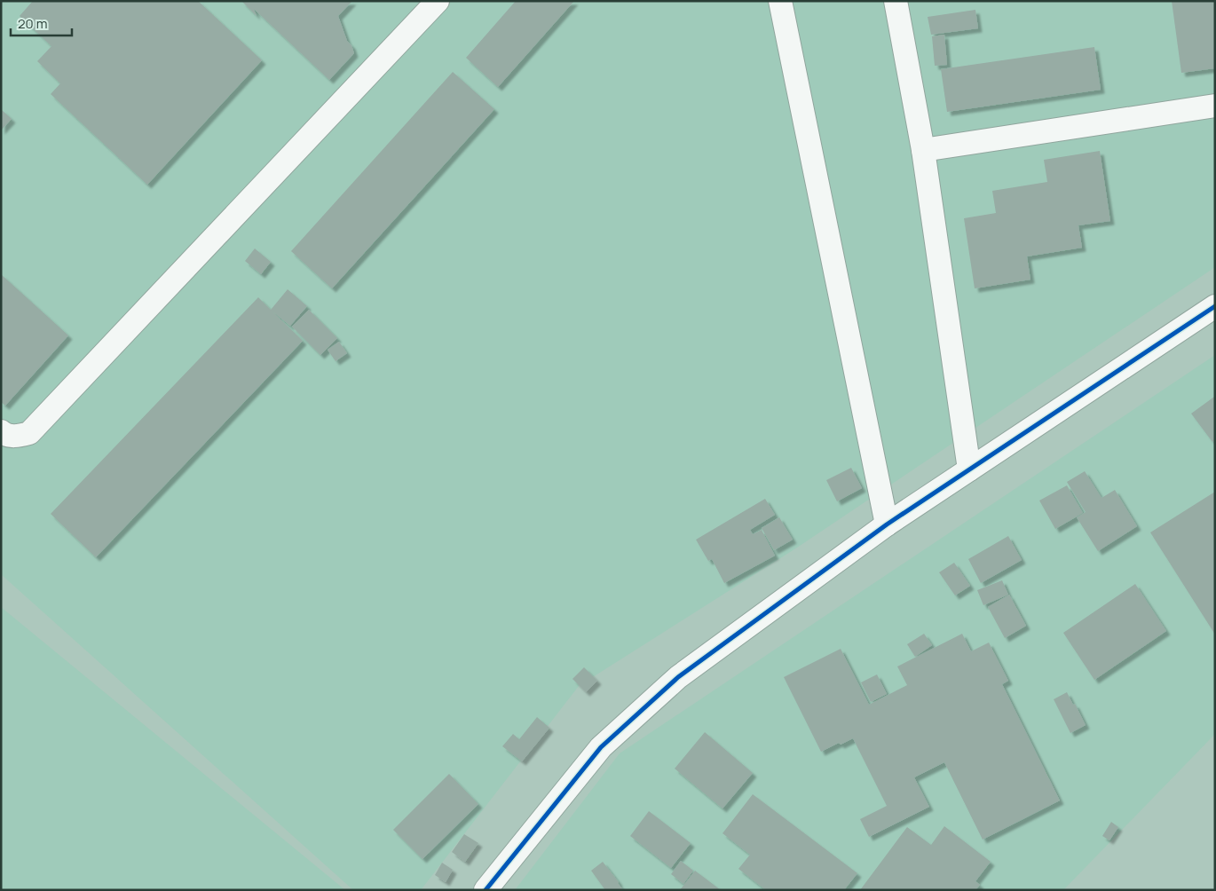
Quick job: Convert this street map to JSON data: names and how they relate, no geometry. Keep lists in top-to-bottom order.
{
  "scale_bar": "20 m"
}
